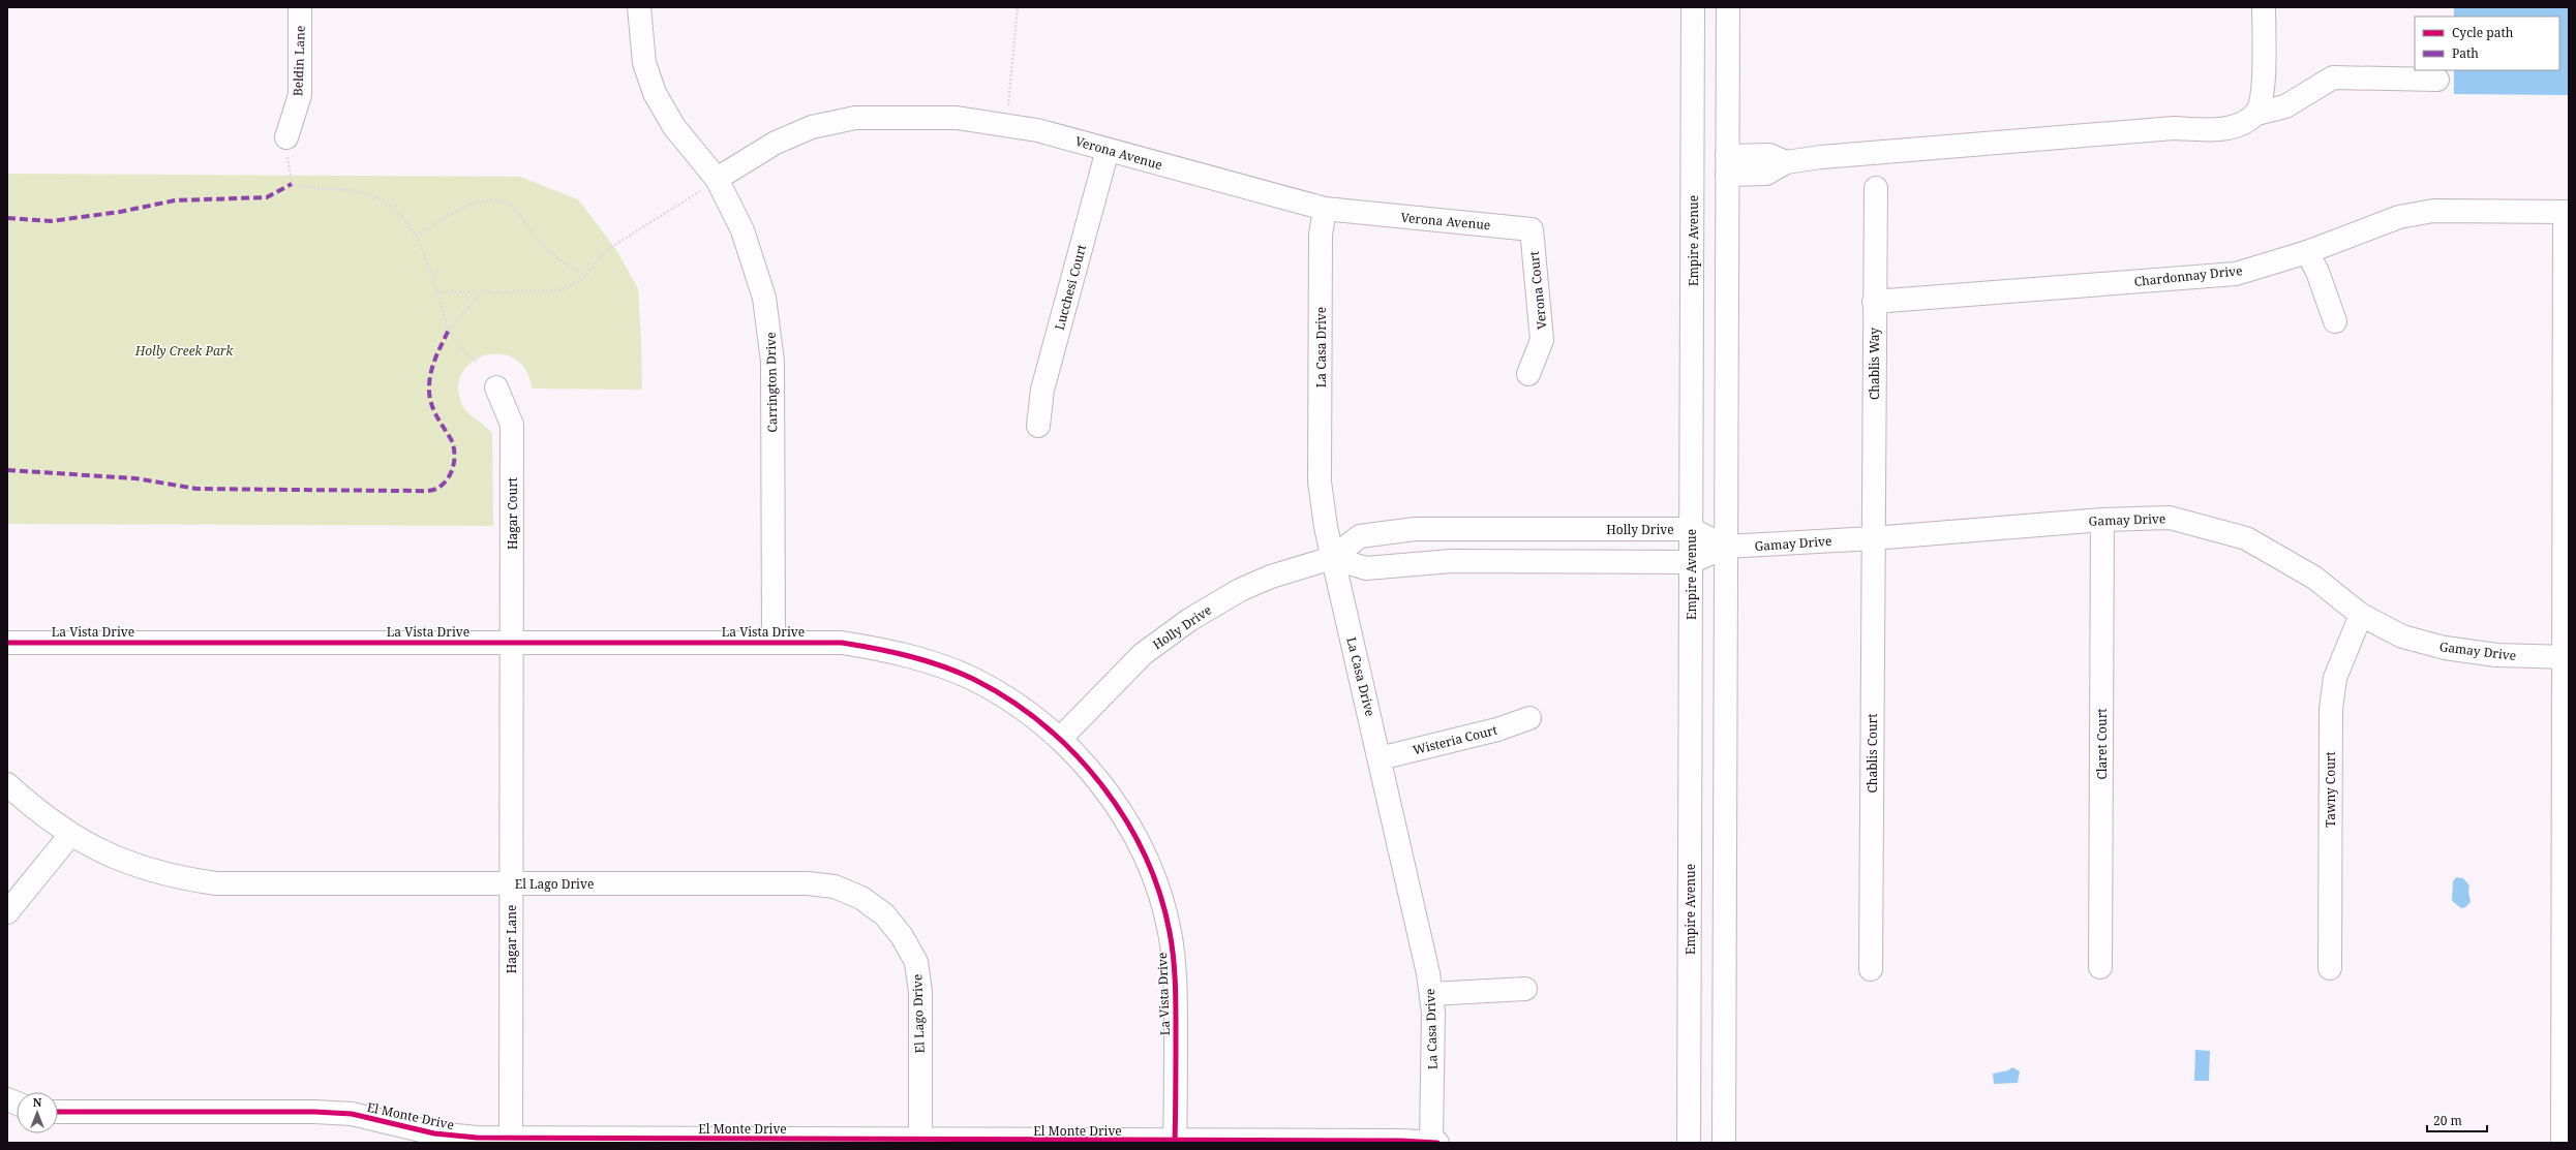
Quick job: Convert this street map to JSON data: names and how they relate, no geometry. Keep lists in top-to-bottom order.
{
  "streets": {
    "street": [
      "Beldin Lane",
      "Verona Avenue",
      "Empire Avenue",
      "Chardonnay Drive",
      "Lucchesi Court",
      "Verona Court",
      "La Casa Drive",
      "Chablis Way",
      "Carrington Drive",
      "Hagar Court",
      "Gamay Drive",
      "Holly Drive",
      "La Vista Drive",
      "Wisteria Court",
      "Claret Court",
      "Chablis Court",
      "Tawny Court",
      "El Lago Drive",
      "Hagar Lane",
      "El Monte Drive"
    ]
  },
  "crossings": [
    ["Verona Avenue", "Lucchesi Court"],
    ["Verona Avenue", "Verona Court"],
    ["Verona Avenue", "La Casa Drive"],
    ["Verona Avenue", "Carrington Drive"],
    ["Empire Avenue", "Holly Drive"],
    ["Chardonnay Drive", "Chablis Way"],
    ["La Casa Drive", "Holly Drive"],
    ["La Casa Drive", "Wisteria Court"],
    ["La Casa Drive", "El Monte Drive"],
    ["Chablis Way", "Gamay Drive"],
    ["Chablis Way", "Chablis Court"],
    ["Carrington Drive", "La Vista Drive"],
    ["Hagar Court", "La Vista Drive"],
    ["Hagar Court", "Hagar Lane"],
    ["Gamay Drive", "Holly Drive"],
    ["Gamay Drive", "Claret Court"],
    ["Gamay Drive", "Chablis Court"],
    ["Gamay Drive", "Tawny Court"],
    ["Holly Drive", "La Vista Drive"],
    ["La Vista Drive", "Hagar Lane"],
    ["La Vista Drive", "El Monte Drive"],
    ["El Lago Drive", "Hagar Lane"],
    ["El Lago Drive", "El Monte Drive"],
    ["Hagar Lane", "El Monte Drive"]
  ],
  "parks": ["Holly Creek Park"],
  "legend": ["Cycle path", "Path"],
  "scale_bar": "20 m",
  "north": "top"
}
